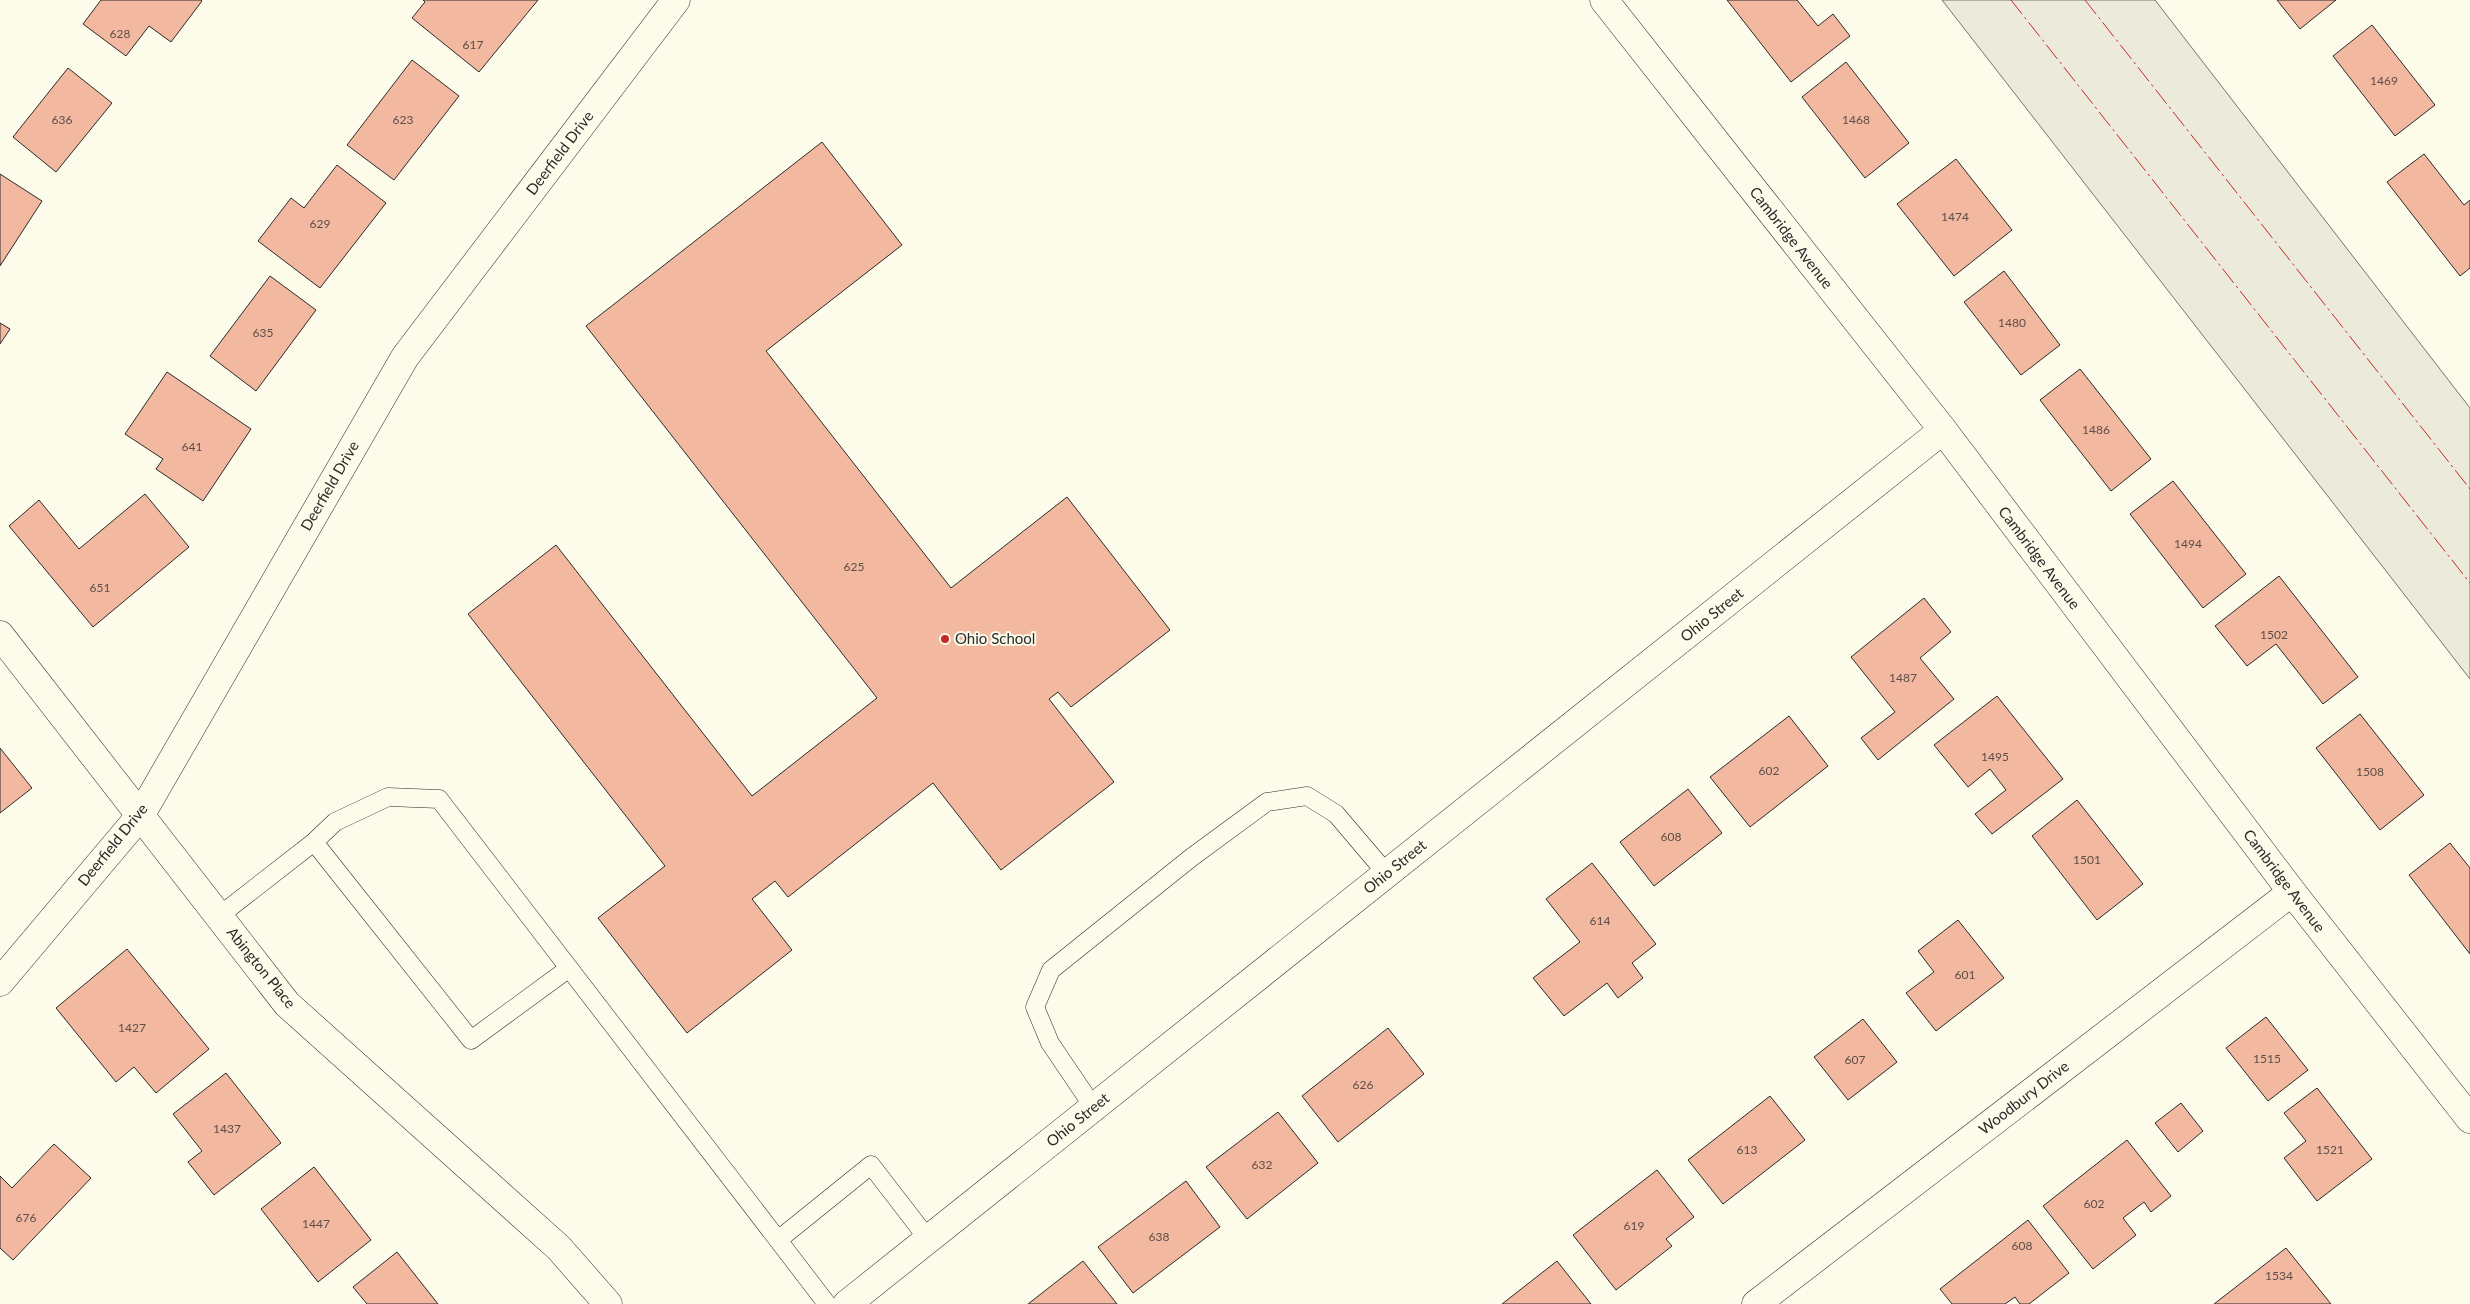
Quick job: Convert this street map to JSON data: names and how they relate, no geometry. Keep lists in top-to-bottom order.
{
  "streets": {
    "street": [
      "Deerfield Drive",
      "Cambridge Avenue",
      "Ohio Street",
      "Abington Place",
      "Woodbury Drive"
    ]
  },
  "crossings": [
    ["Deerfield Drive", "Abington Place"],
    ["Cambridge Avenue", "Ohio Street"],
    ["Cambridge Avenue", "Woodbury Drive"]
  ],
  "places": ["Ohio School"],
  "house_numbers": [
    "628",
    "617",
    "1469",
    "636",
    "623",
    "1468",
    "1474",
    "629",
    "1480",
    "635",
    "1486",
    "641",
    "1494",
    "625",
    "651",
    "1502",
    "1487",
    "1495",
    "602",
    "1508",
    "608",
    "1501",
    "614",
    "601",
    "1427",
    "1515",
    "607",
    "626",
    "1437",
    "613",
    "1521",
    "632",
    "602",
    "676",
    "1447",
    "619",
    "638",
    "608",
    "1534"
  ]
}
